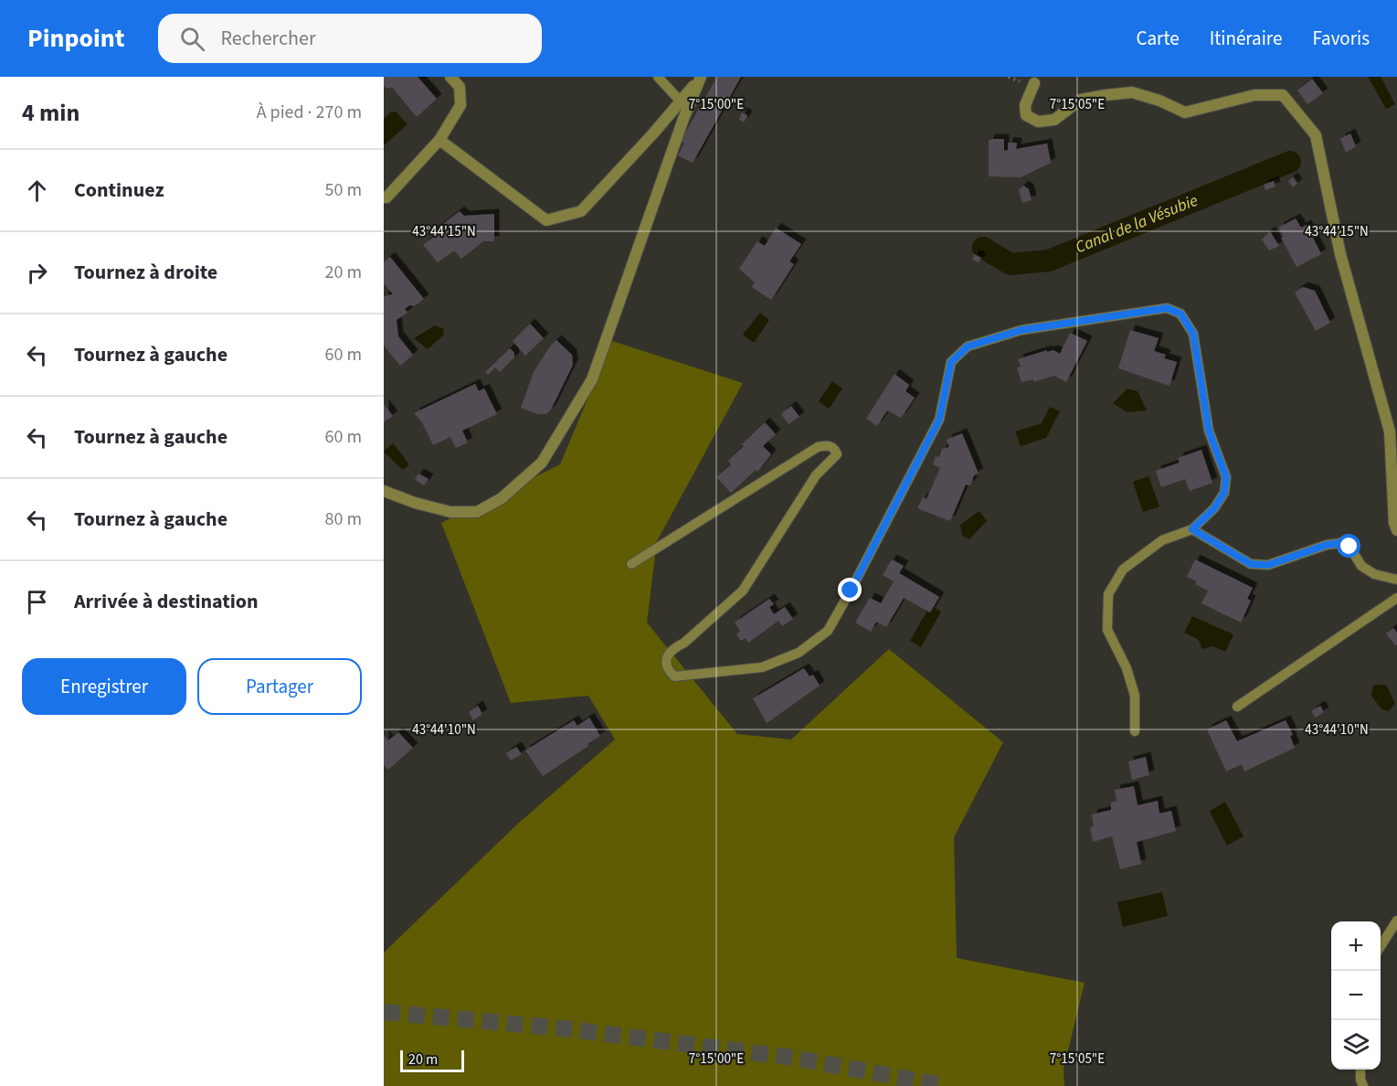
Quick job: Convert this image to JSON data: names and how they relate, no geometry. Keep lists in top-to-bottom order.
{
  "water": ["Canal de la Vésubie"],
  "scale_bar": "20 m",
  "page": {
    "header": "Pinpoint",
    "search": "Rechercher",
    "nav": ["Carte", "Itinéraire", "Favoris"],
    "heading": ["4 min", "À pied · 270 m"],
    "list": [
      ["Continuez", "50 m"],
      ["Tournez à droite", "20 m"],
      ["Tournez à gauche", "60 m"],
      ["Tournez à gauche", "60 m"],
      ["Tournez à gauche", "80 m"],
      "Arrivée à destination"
    ],
    "buttons": ["Enregistrer", "Partager"],
    "map_buttons": ["+", "−"],
    "scale": "20 m"
  },
  "coordinates": [
    "7°15'00\"E",
    "7°15'05\"E",
    "43°44'15\"N",
    "43°44'10\"N"
  ]
}
